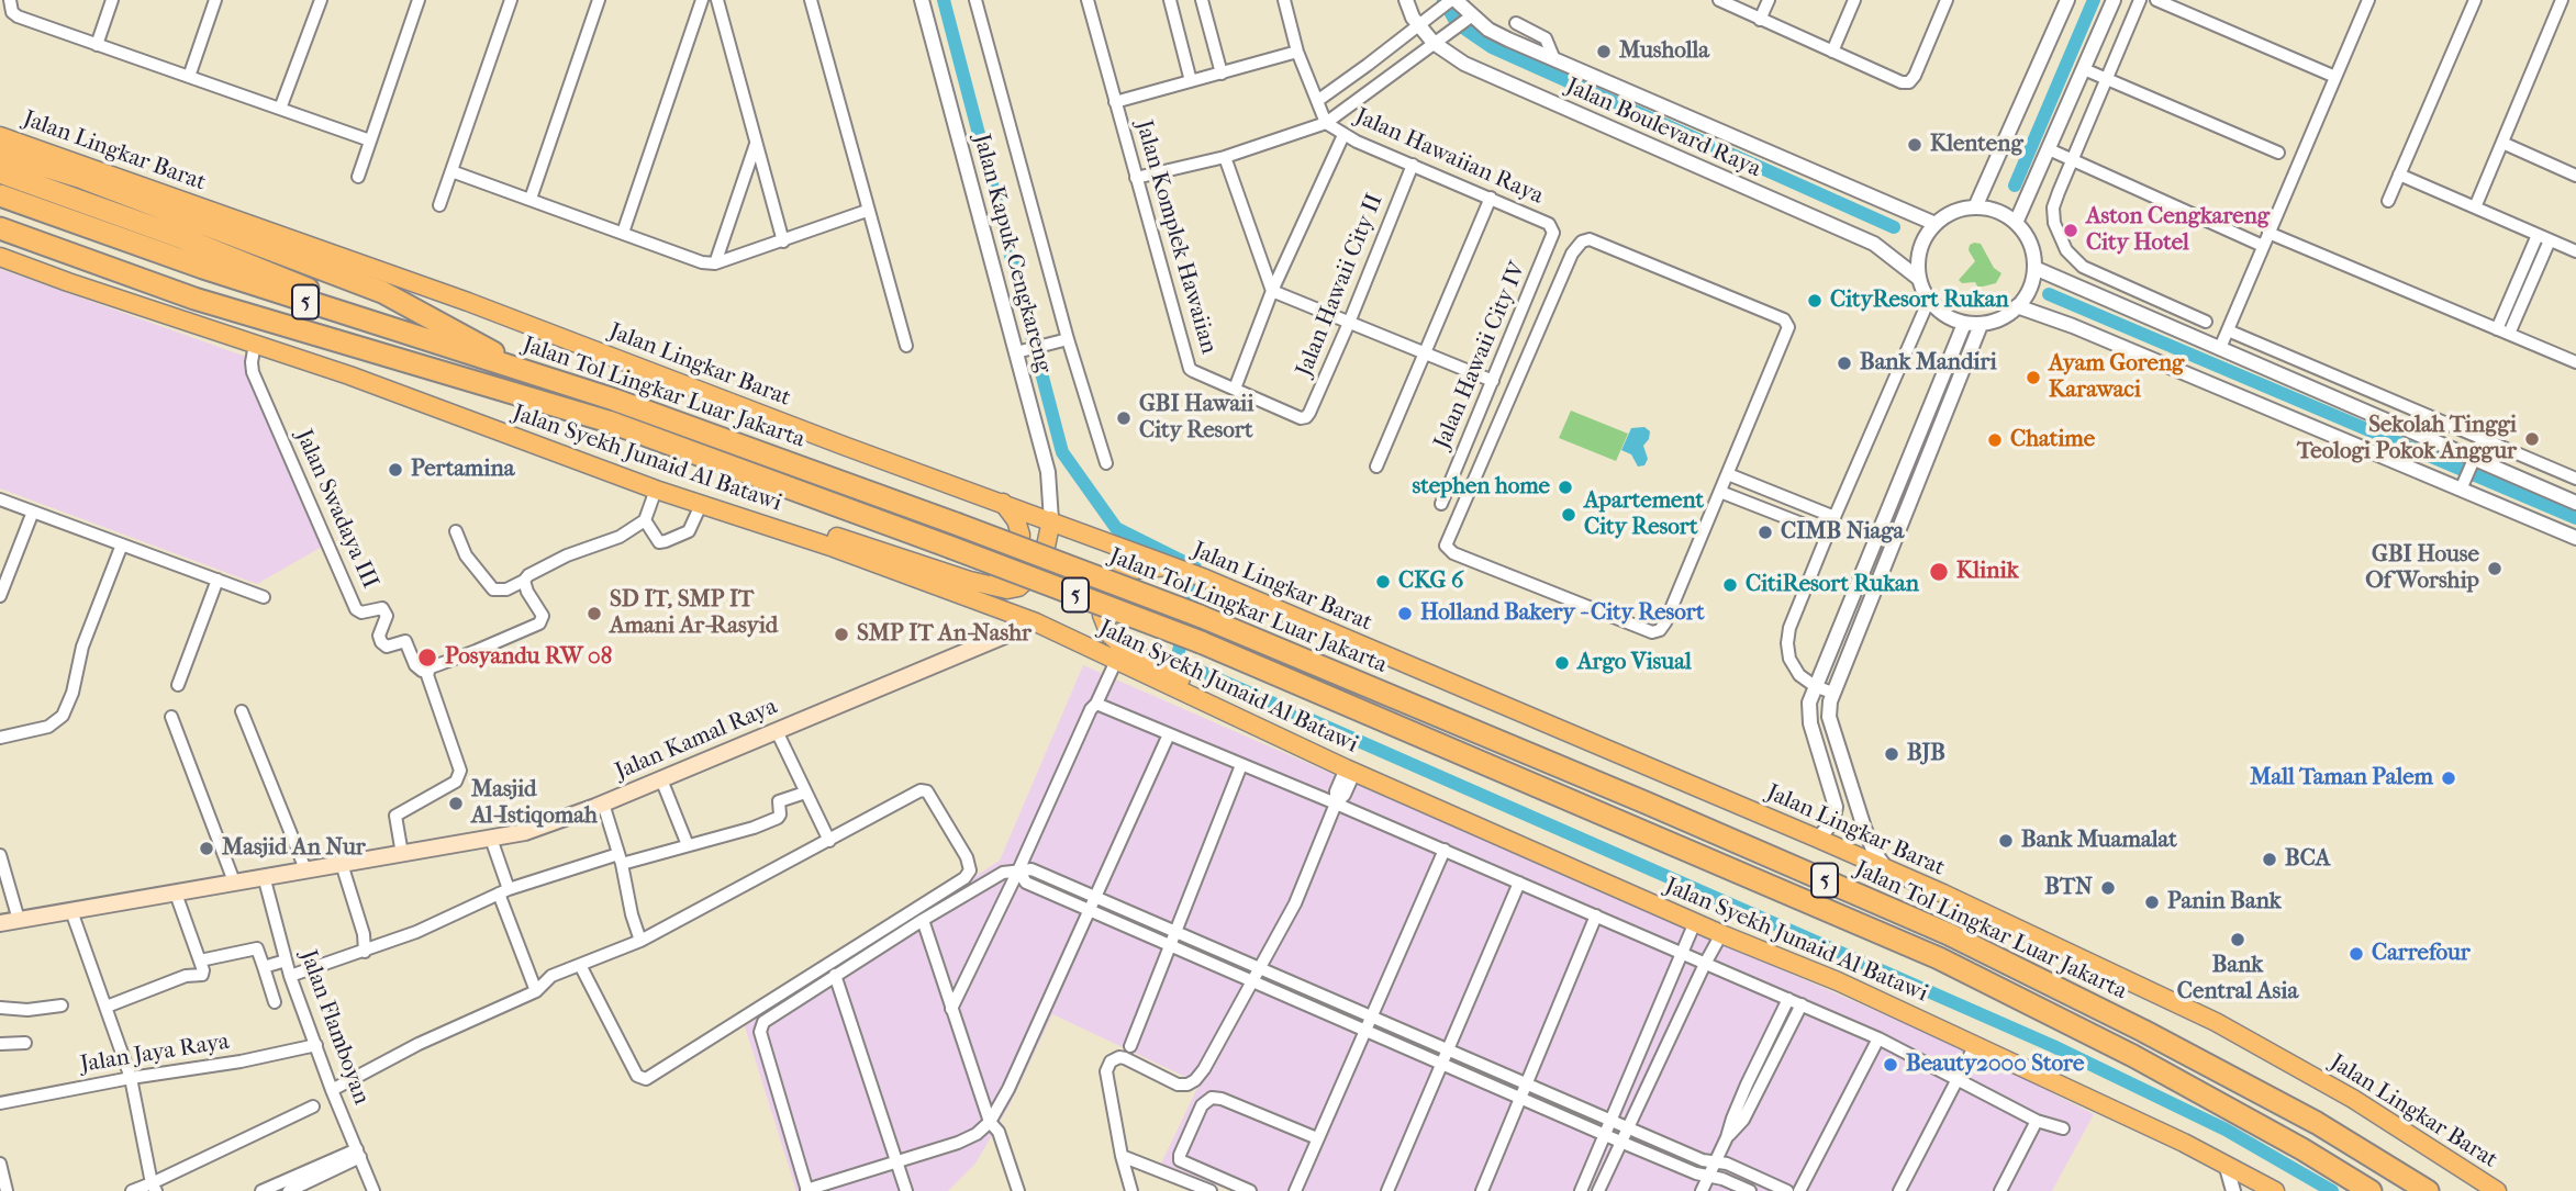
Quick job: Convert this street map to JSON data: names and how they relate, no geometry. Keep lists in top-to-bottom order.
{
  "streets": {
    "highway": ["5", "Jalan Tol Lingkar Luar Jakarta"],
    "main road": ["Jalan Lingkar Barat", "Jalan Syekh Junaid Al Batawi", "Jalan Kamal Raya"],
    "street": [
      "Jalan Boulevard Raya",
      "Jalan Hawaiian Raya",
      "Jalan Komplek Hawaiian",
      "Jalan Kapuk Cengkareng",
      "Jalan Hawaii City II",
      "Jalan Hawaii City IV",
      "Jalan Swadaya III",
      "Jalan Flamboyan",
      "Jalan Jaya Raya"
    ]
  },
  "crossings": [
    ["Jalan Lingkar Barat", "Jalan Kapuk Cengkareng"],
    ["Jalan Hawaiian Raya", "Jalan Hawaii City II"],
    ["Jalan Hawaiian Raya", "Jalan Hawaii City IV"],
    ["Jalan Komplek Hawaiian", "Jalan Hawaii City II"],
    ["Jalan Syekh Junaid Al Batawi", "Jalan Swadaya III"],
    ["Jalan Syekh Junaid Al Batawi", "Jalan Kamal Raya"],
    ["Jalan Kamal Raya", "Jalan Flamboyan"],
    ["Jalan Flamboyan", "Jalan Jaya Raya"]
  ],
  "places": [
    "Musholla",
    "Klenteng",
    "Aston Cengkareng City Hotel",
    "CityResort Rukan",
    "Bank Mandiri",
    "Ayam Goreng Karawaci",
    "GBI Hawaii City Resort",
    "Sekolah Tinggi Teologi Pokok Anggur",
    "Chatime",
    "Pertamina",
    "stephen home",
    "Apartement City Resort",
    "CIMB Niaga",
    "GBI House Of Worship",
    "Klinik",
    "CKG 6",
    "CitiResort Rukan",
    "SD IT, SMP IT Amani Ar-Rasyid",
    "Holland Bakery - City Resort",
    "SMP IT An-Nashr",
    "Posyandu RW 08",
    "Argo Visual",
    "BJB",
    "Mall Taman Palem",
    "Masjid Al-Istiqomah",
    "Bank Muamalat",
    "Masjid An Nur",
    "BCA",
    "BTN",
    "Panin Bank",
    "Bank Central Asia",
    "Carrefour",
    "Beauty2000 Store"
  ]
}
